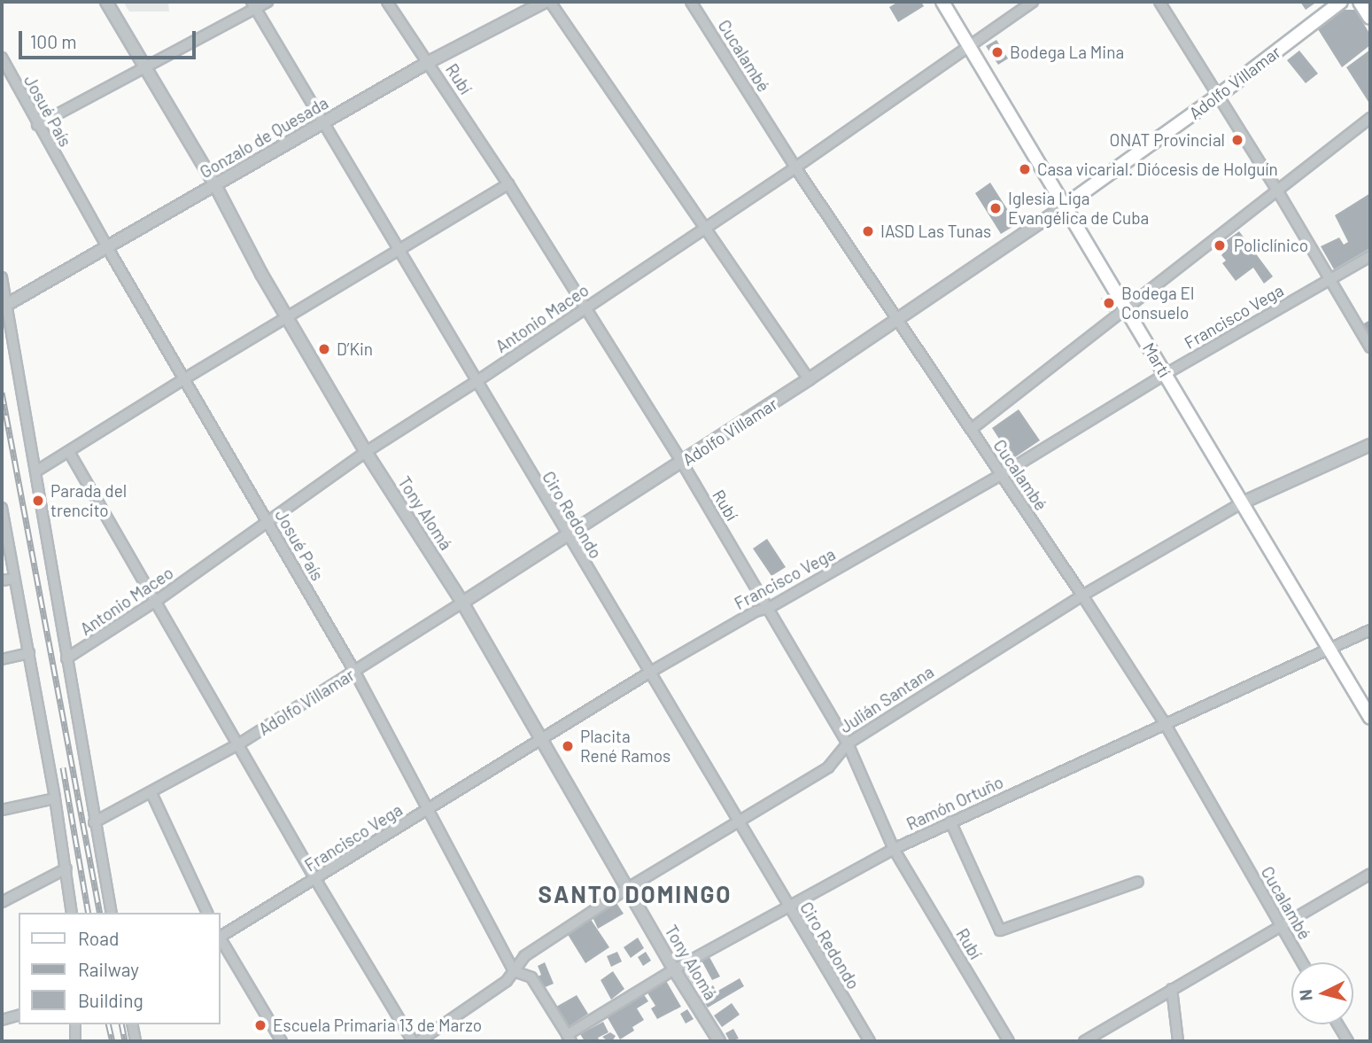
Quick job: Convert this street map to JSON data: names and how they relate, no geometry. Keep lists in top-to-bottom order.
{
  "streets": {
    "main road": ["Adolfo Villamar", "Martí"],
    "street": [
      "Cucalambé",
      "Rubí",
      "Josué País",
      "Gonzalo de Quesada",
      "Francisco Vega",
      "Antonio Maceo",
      "Tony Alomá",
      "Ciro Redondo",
      "Julián Santana",
      "Ramón Ortuño"
    ]
  },
  "crossings": [
    ["Cucalambé", "Adolfo Villamar"],
    ["Cucalambé", "Francisco Vega"],
    ["Cucalambé", "Antonio Maceo"],
    ["Cucalambé", "Julián Santana"],
    ["Cucalambé", "Ramón Ortuño"],
    ["Rubí", "Adolfo Villamar"],
    ["Rubí", "Gonzalo de Quesada"],
    ["Rubí", "Francisco Vega"],
    ["Rubí", "Antonio Maceo"],
    ["Rubí", "Julián Santana"],
    ["Rubí", "Ramón Ortuño"],
    ["Adolfo Villamar", "Josué País"],
    ["Adolfo Villamar", "Martí"],
    ["Adolfo Villamar", "Tony Alomá"],
    ["Adolfo Villamar", "Ciro Redondo"],
    ["Josué País", "Gonzalo de Quesada"],
    ["Josué País", "Francisco Vega"],
    ["Josué País", "Antonio Maceo"],
    ["Josué País", "Julián Santana"],
    ["Josué País", "Ramón Ortuño"],
    ["Gonzalo de Quesada", "Tony Alomá"],
    ["Gonzalo de Quesada", "Ciro Redondo"],
    ["Francisco Vega", "Martí"],
    ["Francisco Vega", "Tony Alomá"],
    ["Francisco Vega", "Ciro Redondo"],
    ["Antonio Maceo", "Martí"],
    ["Antonio Maceo", "Tony Alomá"],
    ["Antonio Maceo", "Ciro Redondo"],
    ["Martí", "Julián Santana"],
    ["Martí", "Ramón Ortuño"],
    ["Tony Alomá", "Julián Santana"],
    ["Tony Alomá", "Ramón Ortuño"],
    ["Ciro Redondo", "Julián Santana"],
    ["Ciro Redondo", "Ramón Ortuño"]
  ],
  "districts": ["SANTO DOMINGO"],
  "places": [
    "Bodega La Mina",
    "ONAT Provincial",
    "Casa vicarial. Diócesis de Holguín",
    "Iglesia Liga Evangélica de Cuba",
    "IASD Las Tunas",
    "Policlínico",
    "Bodega El Consuelo",
    "D’Kin",
    "Parada del trencito",
    "Placita René Ramos",
    "Escuela Primaria 13 de Marzo"
  ],
  "legend": ["Road", "Railway", "Building"],
  "scale_bar": "100 m",
  "north": "left"
}
